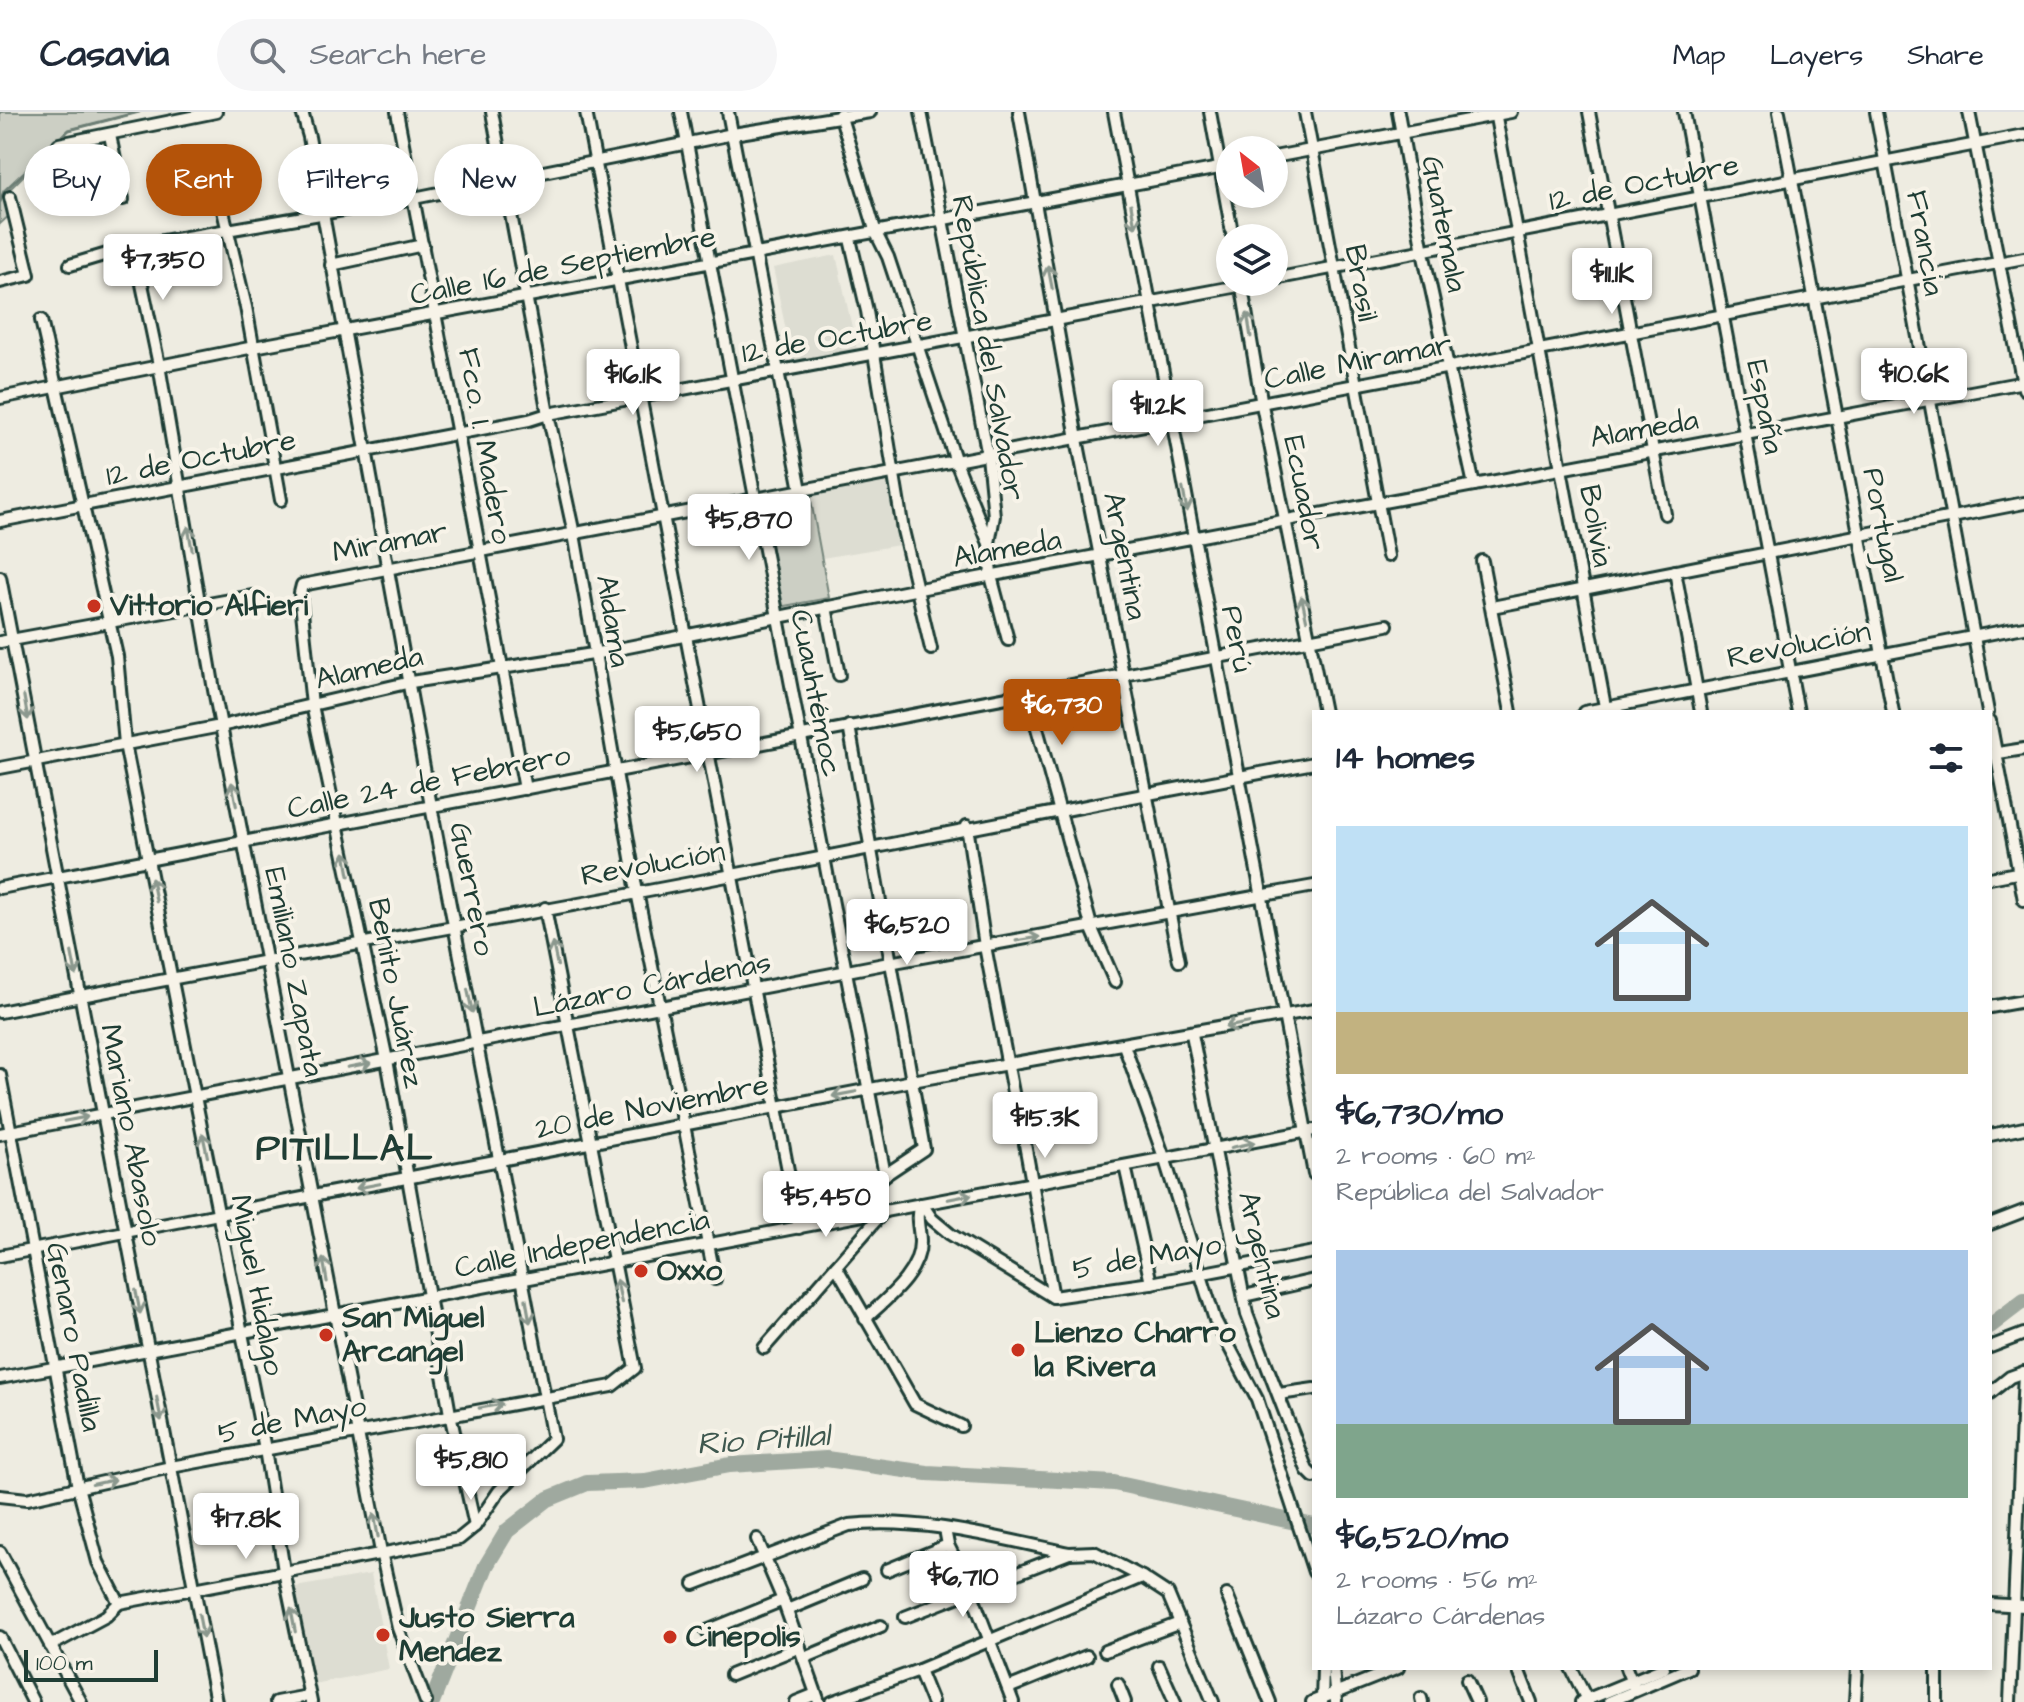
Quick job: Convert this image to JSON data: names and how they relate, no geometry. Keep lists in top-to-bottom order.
{
  "streets": {
    "street": [
      "12 de Octubre",
      "Guatemala",
      "Francia",
      "Calle 16 de Septiembre",
      "Brasil",
      "República del Salvador",
      "Calle Miramar",
      "España",
      "Alameda",
      "Fco. I. Madero",
      "Ecuador",
      "Portugal",
      "Bolivia",
      "Miramar",
      "Argentina",
      "Aldama",
      "Perú",
      "Revolución",
      "Cuauhtémoc",
      "Calle 24 de Febrero",
      "Guerrero",
      "Emiliano Zapata",
      "Lázaro Cárdenas",
      "Benito Juárez",
      "20 de Noviembre",
      "Mariano Abasolo",
      "Calle Independencia",
      "5 de Mayo",
      "Miguel Hidalgo",
      "Genaro Padilla"
    ]
  },
  "crossings": [
    ["12 de Octubre", "Guatemala"],
    ["12 de Octubre", "Francia"],
    ["12 de Octubre", "Brasil"],
    ["12 de Octubre", "República del Salvador"],
    ["12 de Octubre", "España"],
    ["12 de Octubre", "Fco. I. Madero"],
    ["12 de Octubre", "Portugal"],
    ["12 de Octubre", "Bolivia"],
    ["12 de Octubre", "Argentina"],
    ["12 de Octubre", "Aldama"],
    ["12 de Octubre", "Perú"],
    ["12 de Octubre", "Cuauhtémoc"],
    ["12 de Octubre", "Guerrero"],
    ["12 de Octubre", "Emiliano Zapata"],
    ["12 de Octubre", "Miguel Hidalgo"],
    ["Guatemala", "Calle Miramar"],
    ["Guatemala", "Alameda"],
    ["Francia", "Calle Miramar"],
    ["Francia", "Alameda"],
    ["Francia", "Revolución"],
    ["Calle 16 de Septiembre", "República del Salvador"],
    ["Calle 16 de Septiembre", "Fco. I. Madero"],
    ["Calle 16 de Septiembre", "Argentina"],
    ["Calle 16 de Septiembre", "Aldama"],
    ["Calle 16 de Septiembre", "Perú"],
    ["Calle 16 de Septiembre", "Cuauhtémoc"],
    ["Calle 16 de Septiembre", "Guerrero"],
    ["Calle 16 de Septiembre", "Emiliano Zapata"],
    ["Calle 16 de Septiembre", "Miguel Hidalgo"],
    ["Brasil", "Calle Miramar"],
    ["Brasil", "Alameda"],
    ["República del Salvador", "Calle Miramar"],
    ["República del Salvador", "Alameda"],
    ["Calle Miramar", "España"],
    ["Calle Miramar", "Ecuador"],
    ["Calle Miramar", "Portugal"],
    ["Calle Miramar", "Bolivia"],
    ["Calle Miramar", "Miramar"],
    ["Calle Miramar", "Argentina"],
    ["Calle Miramar", "Perú"],
    ["Calle Miramar", "Cuauhtémoc"],
    ["España", "Alameda"],
    ["España", "Revolución"],
    ["Alameda", "Fco. I. Madero"],
    ["Alameda", "Ecuador"],
    ["Alameda", "Portugal"],
    ["Alameda", "Bolivia"],
    ["Alameda", "Miramar"],
    ["Alameda", "Argentina"],
    ["Alameda", "Aldama"],
    ["Alameda", "Perú"],
    ["Alameda", "Cuauhtémoc"],
    ["Alameda", "Guerrero"],
    ["Alameda", "Emiliano Zapata"],
    ["Alameda", "Benito Juárez"],
    ["Alameda", "Mariano Abasolo"],
    ["Alameda", "Miguel Hidalgo"],
    ["Fco. I. Madero", "Miramar"],
    ["Fco. I. Madero", "Calle 24 de Febrero"],
    ["Ecuador", "Calle 24 de Febrero"],
    ["Portugal", "Revolución"],
    ["Bolivia", "Revolución"],
    ["Miramar", "Aldama"],
    ["Miramar", "Guerrero"],
    ["Miramar", "Benito Juárez"],
    ["Argentina", "Revolución"],
    ["Argentina", "Calle 24 de Febrero"],
    ["Argentina", "Lázaro Cárdenas"],
    ["Argentina", "20 de Noviembre"],
    ["Argentina", "Calle Independencia"],
    ["Argentina", "5 de Mayo"],
    ["Aldama", "Revolución"],
    ["Aldama", "Calle 24 de Febrero"],
    ["Aldama", "Lázaro Cárdenas"],
    ["Aldama", "20 de Noviembre"],
    ["Aldama", "Calle Independencia"],
    ["Perú", "Revolución"],
    ["Perú", "Calle 24 de Febrero"],
    ["Perú", "Lázaro Cárdenas"],
    ["Perú", "20 de Noviembre"],
    ["Perú", "Calle Independencia"],
    ["Revolución", "Cuauhtémoc"],
    ["Revolución", "Guerrero"],
    ["Revolución", "Emiliano Zapata"],
    ["Revolución", "Benito Juárez"],
    ["Revolución", "Mariano Abasolo"],
    ["Revolución", "Miguel Hidalgo"],
    ["Cuauhtémoc", "Calle 24 de Febrero"],
    ["Cuauhtémoc", "Lázaro Cárdenas"],
    ["Cuauhtémoc", "20 de Noviembre"],
    ["Calle 24 de Febrero", "Guerrero"],
    ["Calle 24 de Febrero", "Emiliano Zapata"],
    ["Calle 24 de Febrero", "Benito Juárez"],
    ["Calle 24 de Febrero", "Mariano Abasolo"],
    ["Calle 24 de Febrero", "Miguel Hidalgo"],
    ["Guerrero", "Lázaro Cárdenas"],
    ["Guerrero", "Benito Juárez"],
    ["Guerrero", "20 de Noviembre"],
    ["Guerrero", "Calle Independencia"],
    ["Guerrero", "5 de Mayo"],
    ["Emiliano Zapata", "Lázaro Cárdenas"],
    ["Emiliano Zapata", "20 de Noviembre"],
    ["Emiliano Zapata", "Calle Independencia"],
    ["Emiliano Zapata", "5 de Mayo"],
    ["Lázaro Cárdenas", "Benito Juárez"],
    ["Lázaro Cárdenas", "Mariano Abasolo"],
    ["Lázaro Cárdenas", "Miguel Hidalgo"],
    ["Lázaro Cárdenas", "Genaro Padilla"],
    ["Benito Juárez", "20 de Noviembre"],
    ["Benito Juárez", "Calle Independencia"],
    ["Benito Juárez", "5 de Mayo"],
    ["20 de Noviembre", "Mariano Abasolo"],
    ["20 de Noviembre", "Miguel Hidalgo"],
    ["20 de Noviembre", "Genaro Padilla"],
    ["Mariano Abasolo", "Calle Independencia"],
    ["Mariano Abasolo", "5 de Mayo"],
    ["Calle Independencia", "5 de Mayo"],
    ["Calle Independencia", "Miguel Hidalgo"],
    ["Calle Independencia", "Genaro Padilla"],
    ["5 de Mayo", "Miguel Hidalgo"],
    ["5 de Mayo", "Genaro Padilla"]
  ],
  "one_way": ["Ecuador", "Mariano Abasolo"],
  "districts": ["PITILLAL"],
  "water": ["Rio Pitillal"],
  "places": [
    "Vittorio Alfieri",
    "Oxxo",
    "San Miguel Arcangel",
    "Lienzo Charro la Rivera",
    "Justo Sierra Mendez",
    "Cinepolis"
  ],
  "scale_bar": "100 m",
  "north": "top left",
  "page": {
    "header": "Casavia",
    "search": "Search here",
    "nav": ["Map", "Layers", "Share"],
    "chip": [
      "Buy",
      "Rent",
      "Filters",
      "New"
    ],
    "price": [
      "$7,350",
      "$11.1K",
      "$10.6K",
      "$16.1K",
      "$11.2K",
      "$5,870",
      "$6,730",
      "$5,650",
      "$6,520",
      "$15.3K",
      "$5,450",
      "$5,810",
      "$17.8K",
      "$6,710"
    ],
    "heading": "14 homes",
    "list": [
      {
        "name": "$6,730/mo",
        "note": "2 rooms · 60 m² · República del Salvador"
      },
      {
        "name": "$6,520/mo",
        "note": "2 rooms · 56 m² · Lázaro Cárdenas"
      }
    ],
    "scale": "100 m"
  }
}
